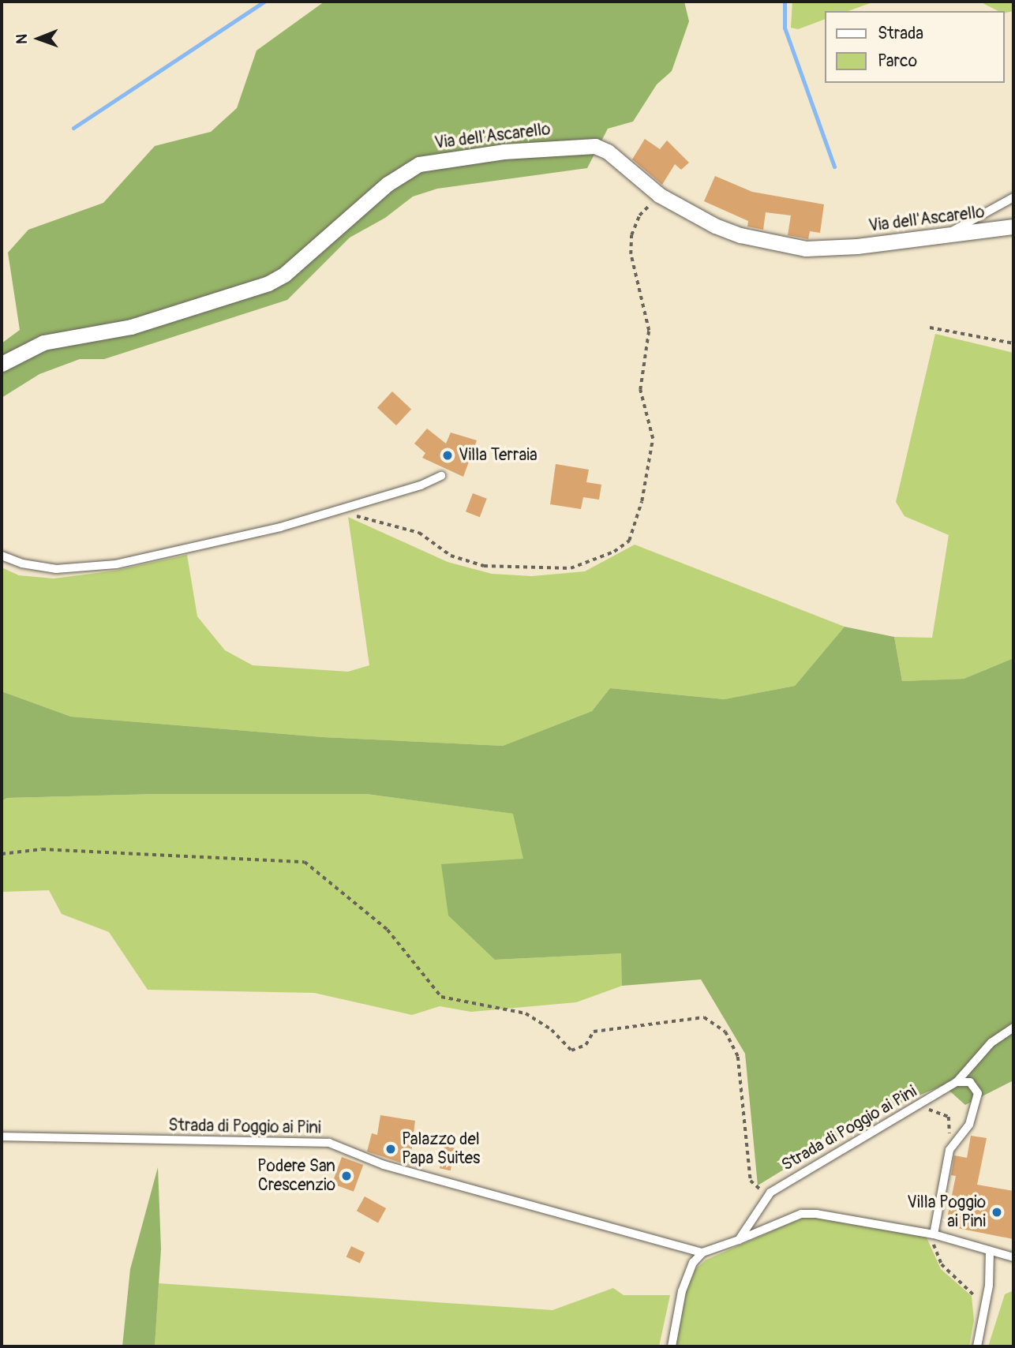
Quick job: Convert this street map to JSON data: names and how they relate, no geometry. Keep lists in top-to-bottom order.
{
  "streets": {
    "street": ["Via dell'Ascarello"],
    "lane": ["Strada di Poggio ai Pini"]
  },
  "places": [
    "Villa Terraia",
    "Palazzo del Papa Suites",
    "Podere San Crescenzio",
    "Villa Poggio ai Pini"
  ],
  "legend": ["Strada", "Parco"],
  "north": "left"
}
